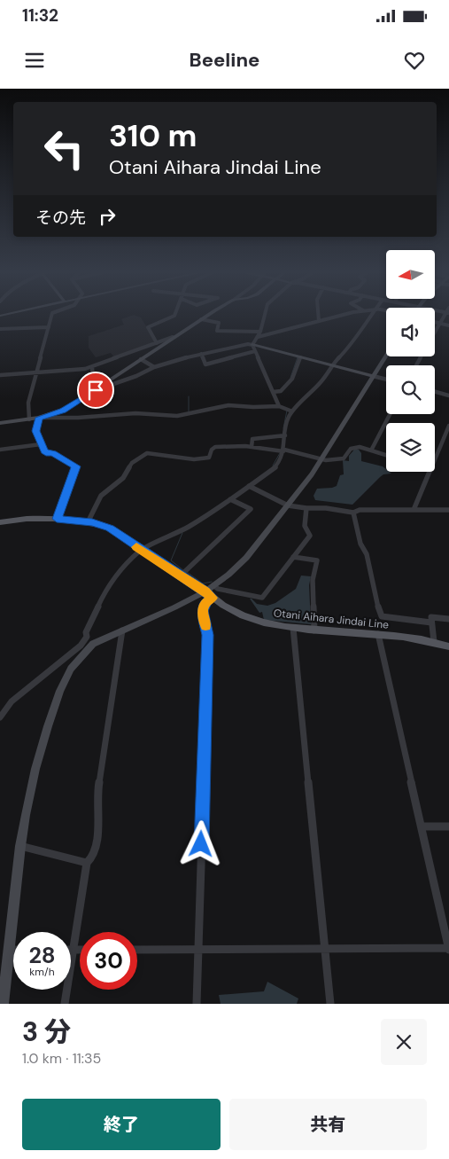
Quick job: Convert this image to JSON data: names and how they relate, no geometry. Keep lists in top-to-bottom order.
{
  "streets": {
    "main road": ["Otani Aihara Jindai Line"]
  },
  "north": "left",
  "page": {
    "status": "11:32",
    "header": "Beeline",
    "turn": ["310 m", "Otani Aihara Jindai Line"],
    "then": "その先",
    "speed": "28 km/h",
    "limit": "30",
    "heading": ["3 分", "1.0 km · 11:35"],
    "buttons": ["終了", "共有"]
  }
}
